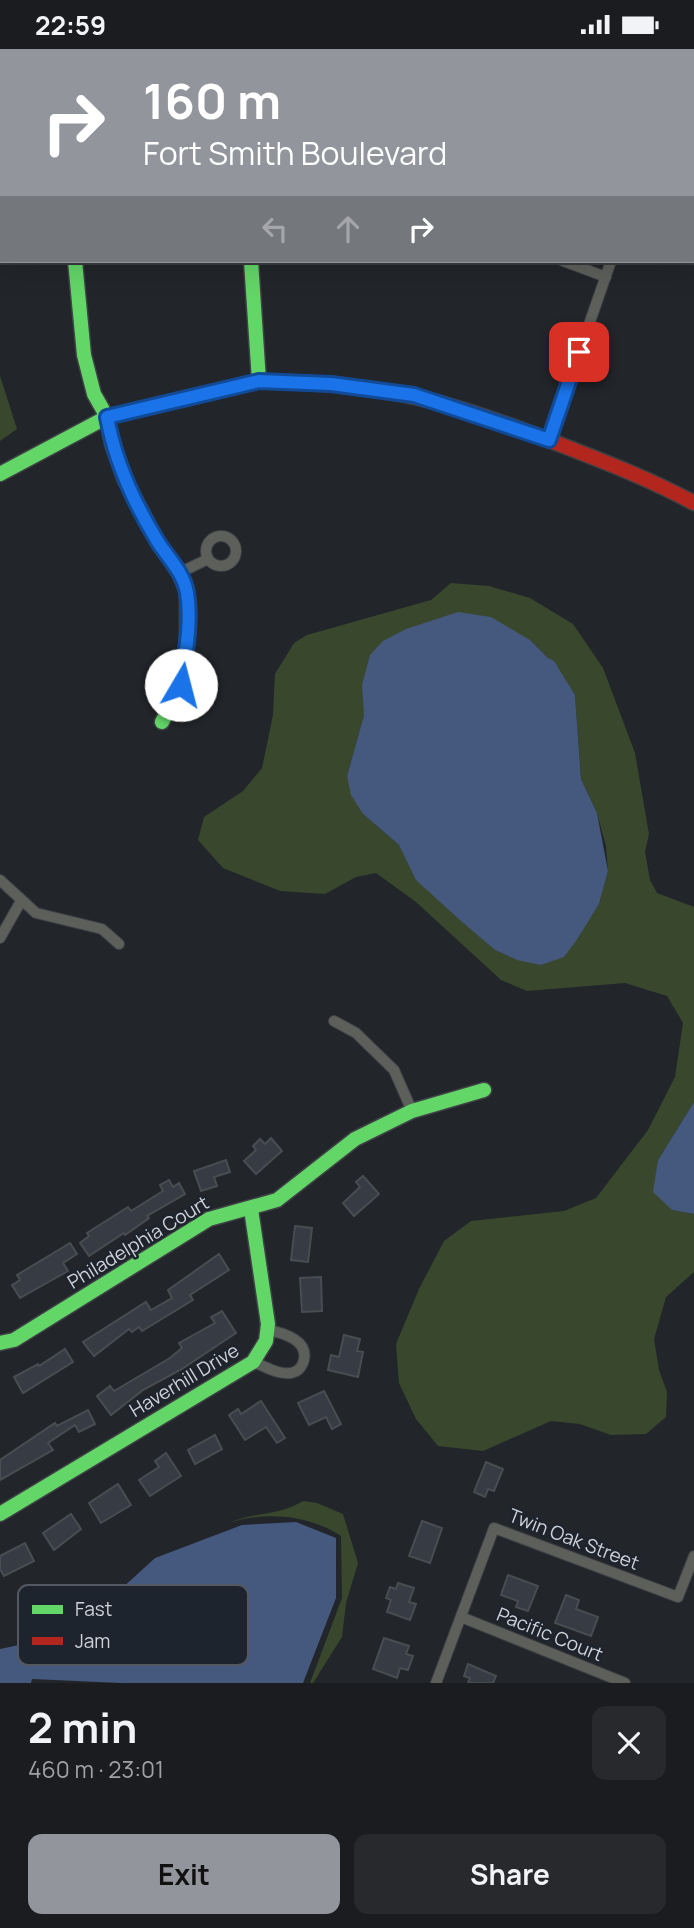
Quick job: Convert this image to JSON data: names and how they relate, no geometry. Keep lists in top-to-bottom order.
{
  "streets": {
    "street": [
      "Philadelphia Court",
      "Haverhill Drive",
      "Twin Oak Street",
      "Pacific Court"
    ]
  },
  "crossings": [
    ["Twin Oak Street", "Pacific Court"]
  ],
  "legend": ["Fast", "Jam"],
  "page": {
    "status": "22:59",
    "turn": ["160 m", "Fort Smith Boulevard"],
    "heading": ["2 min", "460 m · 23:01"],
    "buttons": ["Exit", "Share"]
  }
}
